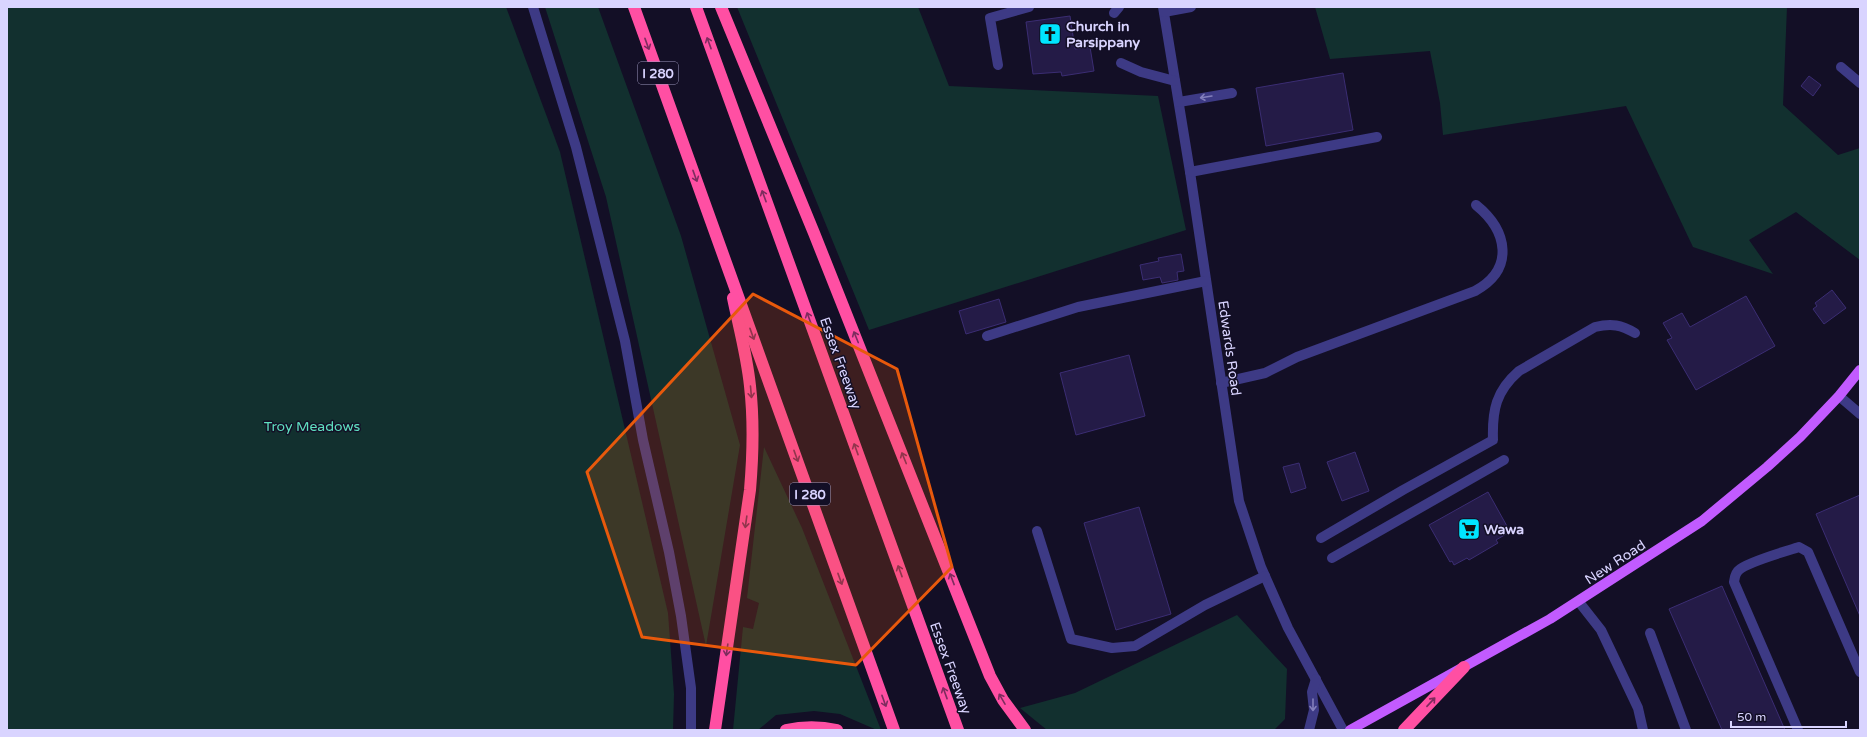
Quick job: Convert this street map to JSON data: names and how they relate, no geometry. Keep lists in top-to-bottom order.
{
  "streets": {
    "highway": ["I 280", "Essex Freeway"],
    "main road": ["New Road"],
    "street": ["Edwards Road"]
  },
  "parks": ["Troy Meadows"],
  "places": {
    "church": ["Church in Parsippany"],
    "supermarket": ["Wawa"]
  },
  "scale_bar": "50 m"
}
